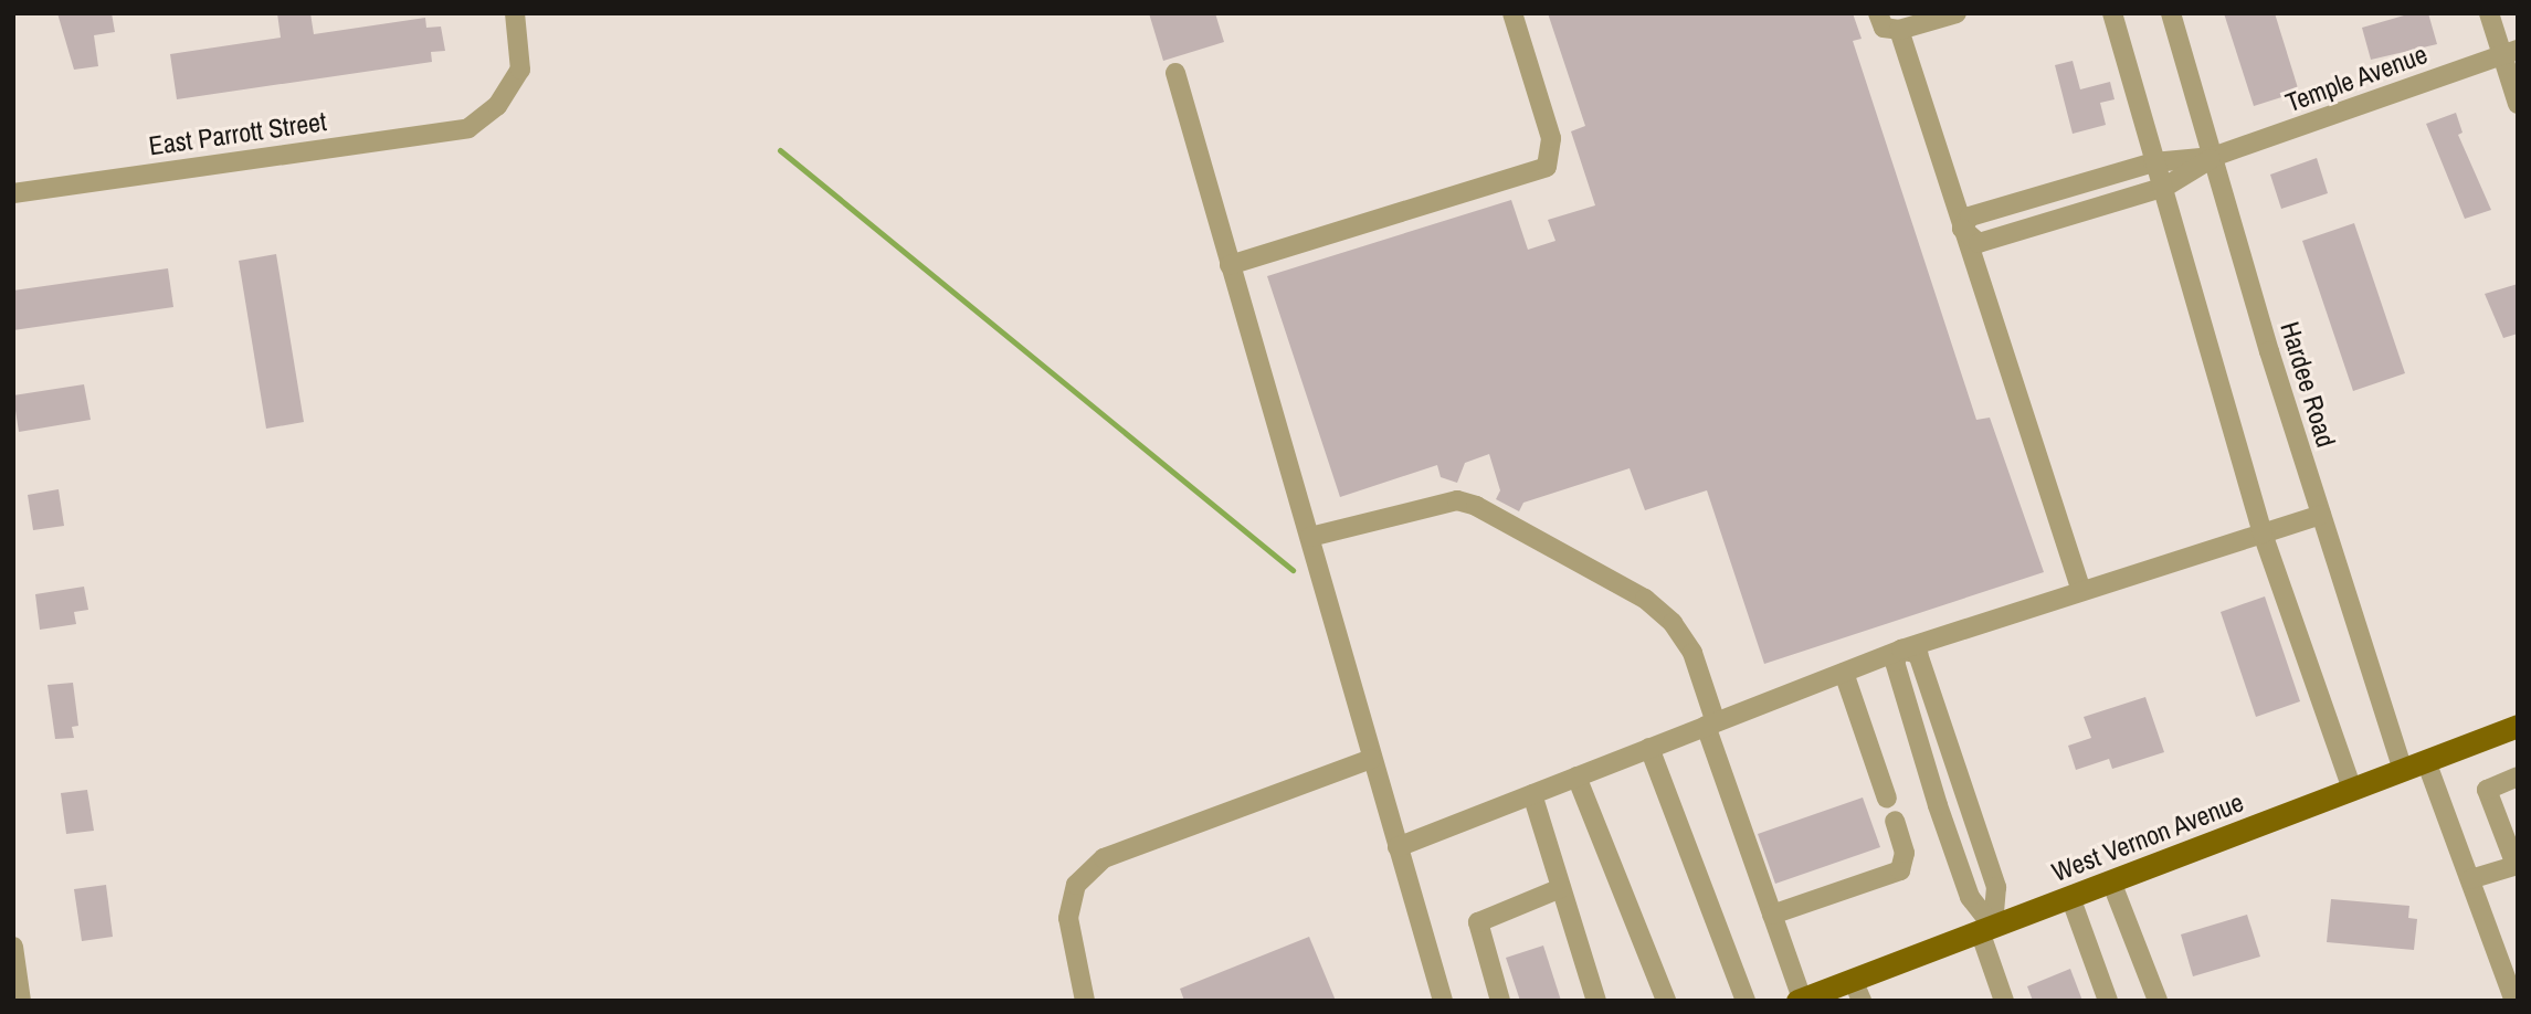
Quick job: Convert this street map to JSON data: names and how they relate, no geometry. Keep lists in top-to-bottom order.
{
  "streets": {
    "main road": ["West Vernon Avenue"],
    "street": ["Temple Avenue", "East Parrott Street", "Hardee Road"]
  },
  "crossings": [
    ["Temple Avenue", "Hardee Road"],
    ["Hardee Road", "West Vernon Avenue"]
  ]
}
